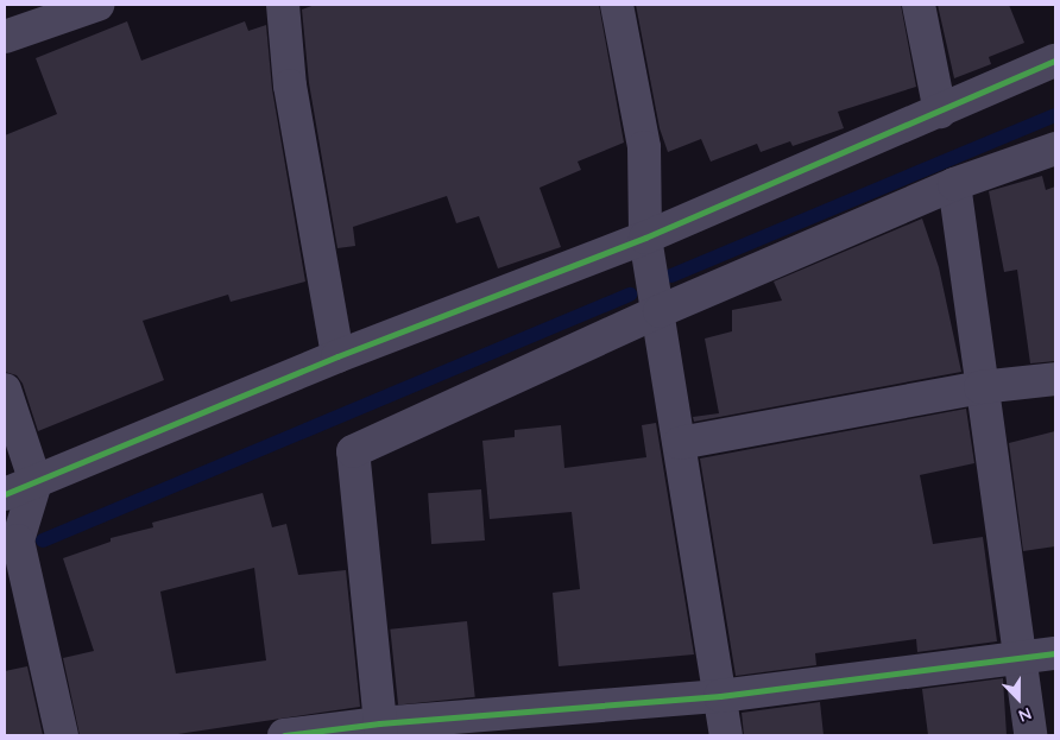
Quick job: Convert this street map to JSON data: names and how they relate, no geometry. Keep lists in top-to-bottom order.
{
  "north": "bottom"
}
